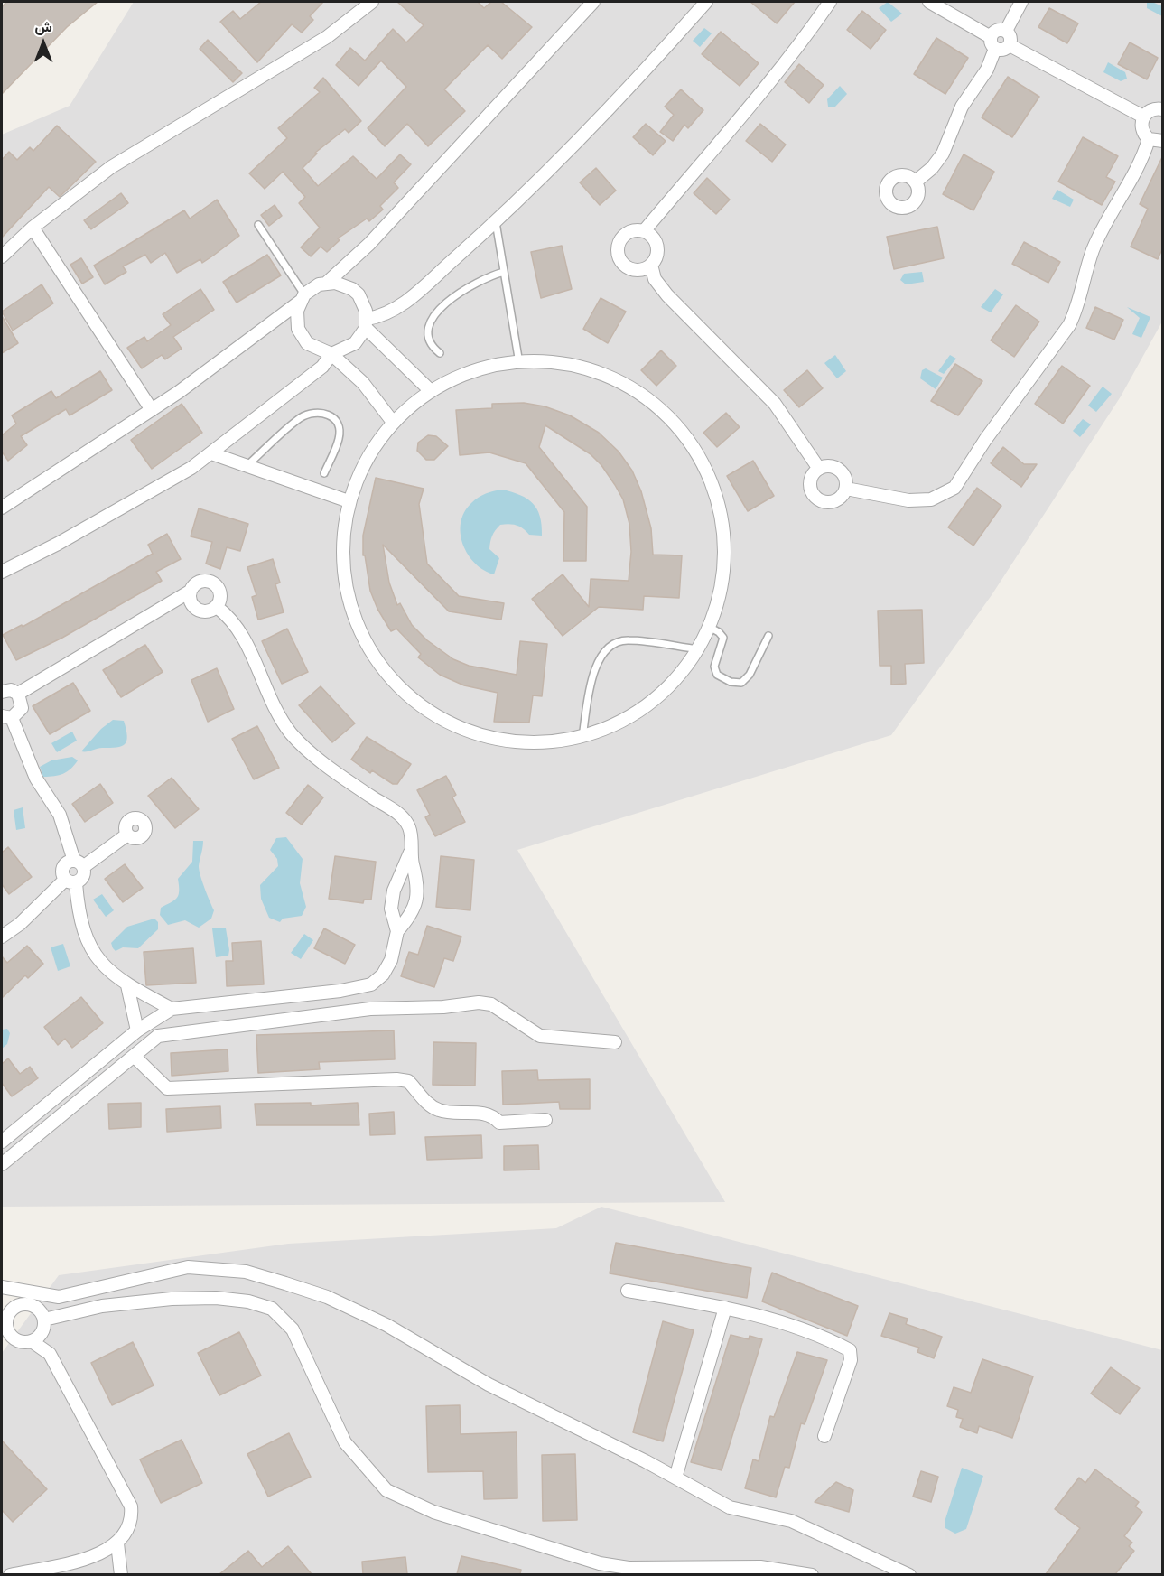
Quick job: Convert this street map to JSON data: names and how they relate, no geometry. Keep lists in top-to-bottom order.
{
  "north": "top"
}
